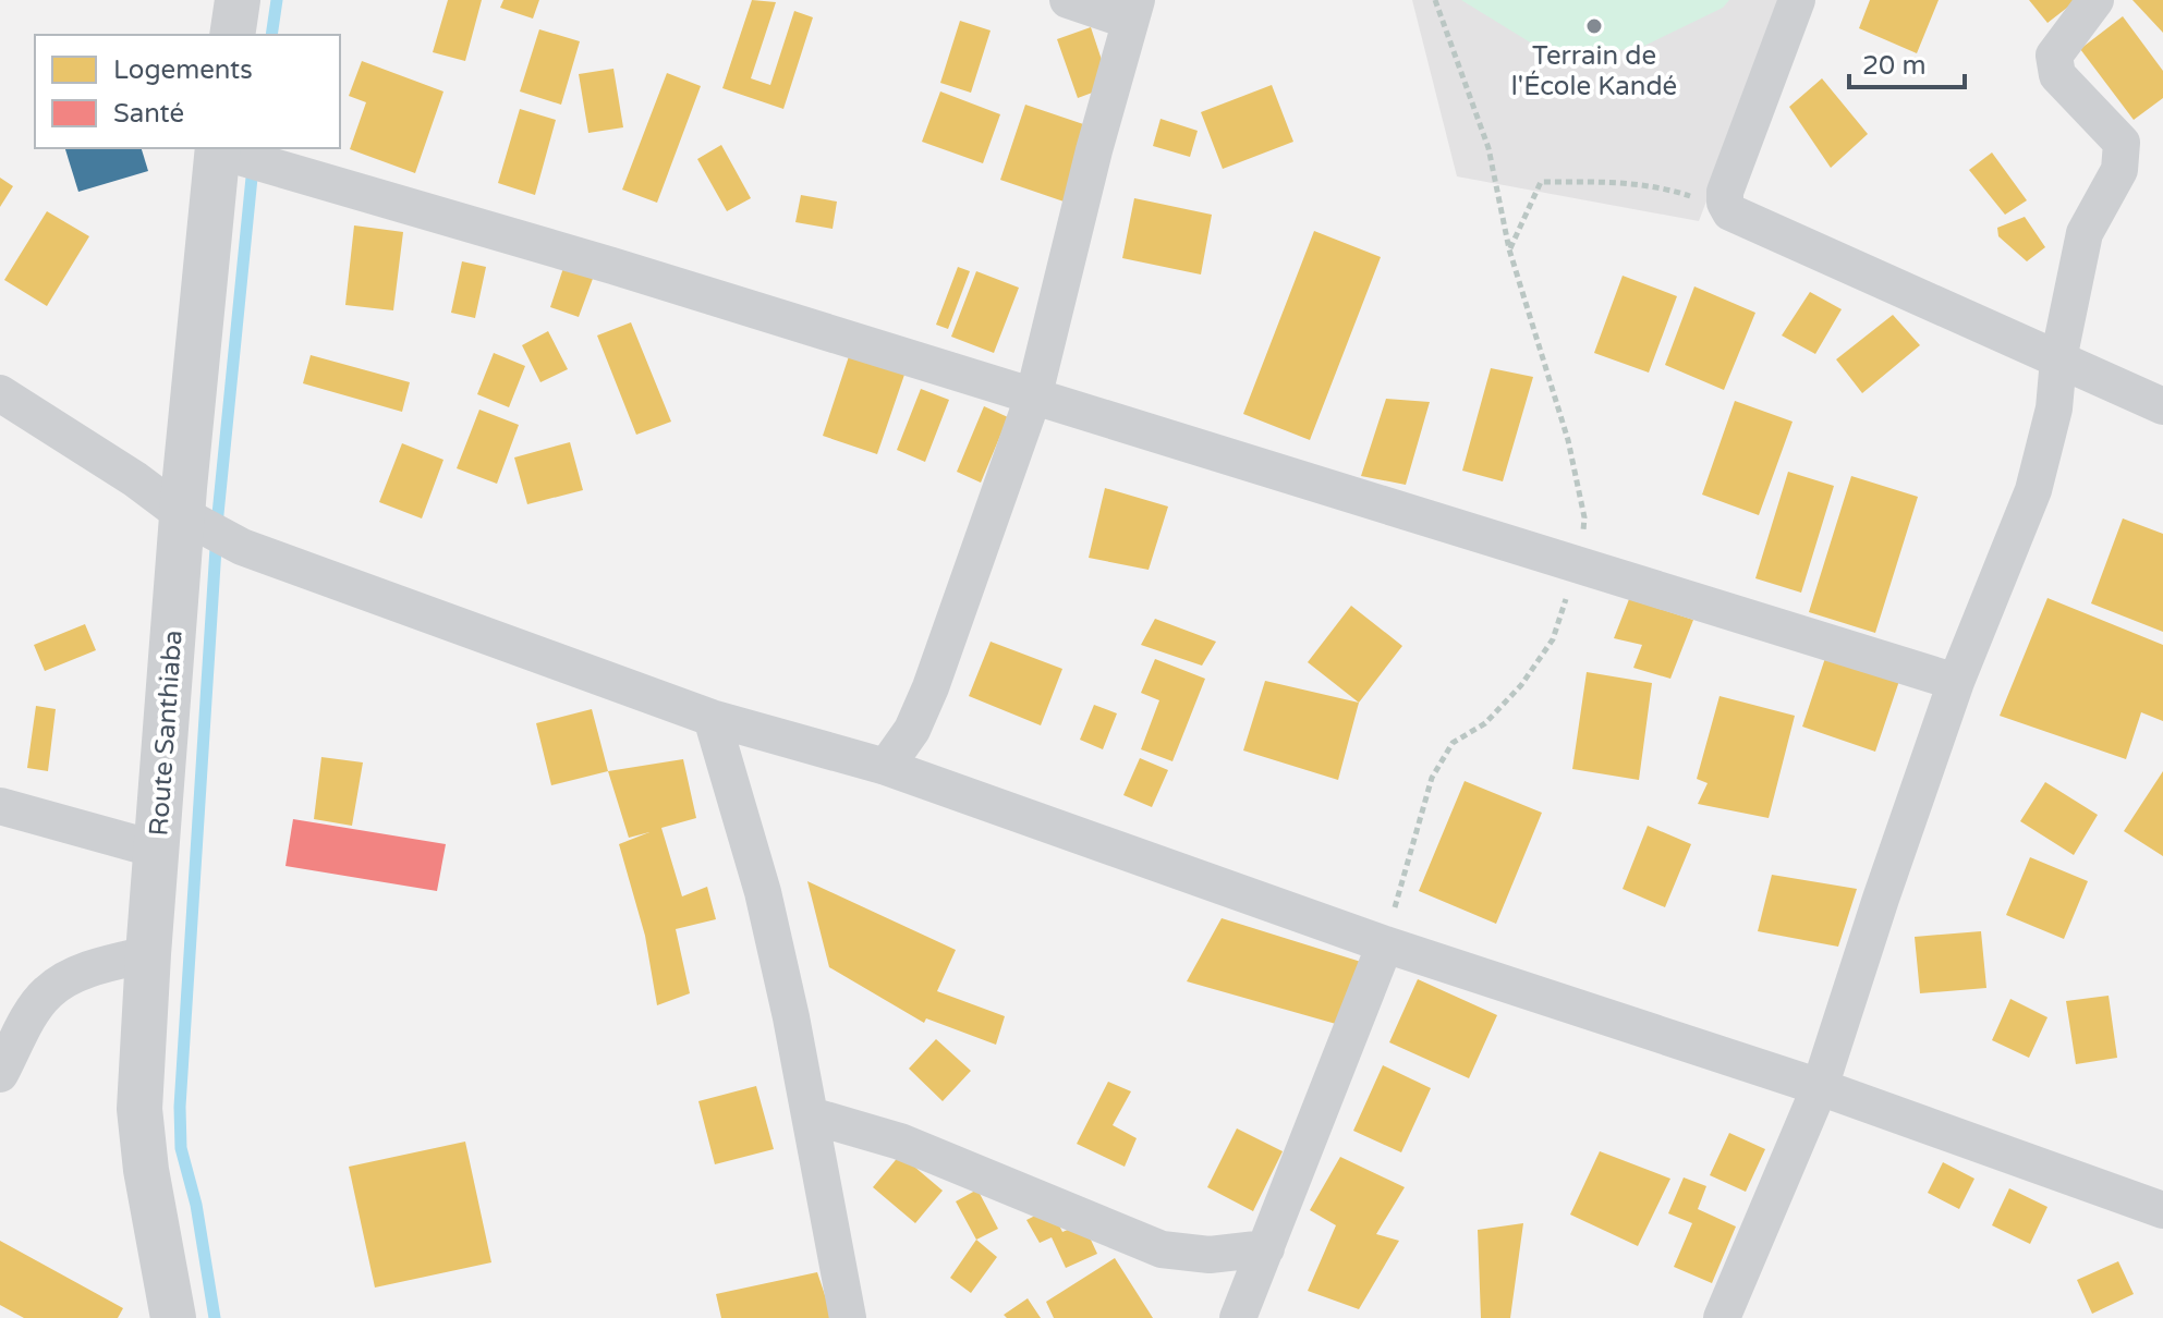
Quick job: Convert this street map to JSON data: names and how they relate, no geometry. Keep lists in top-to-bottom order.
{
  "streets": {
    "street": ["Route Santhiaba"]
  },
  "places": ["Terrain de l'École Kandé"],
  "legend": ["Logements", "Santé"],
  "scale_bar": "20 m"
}
